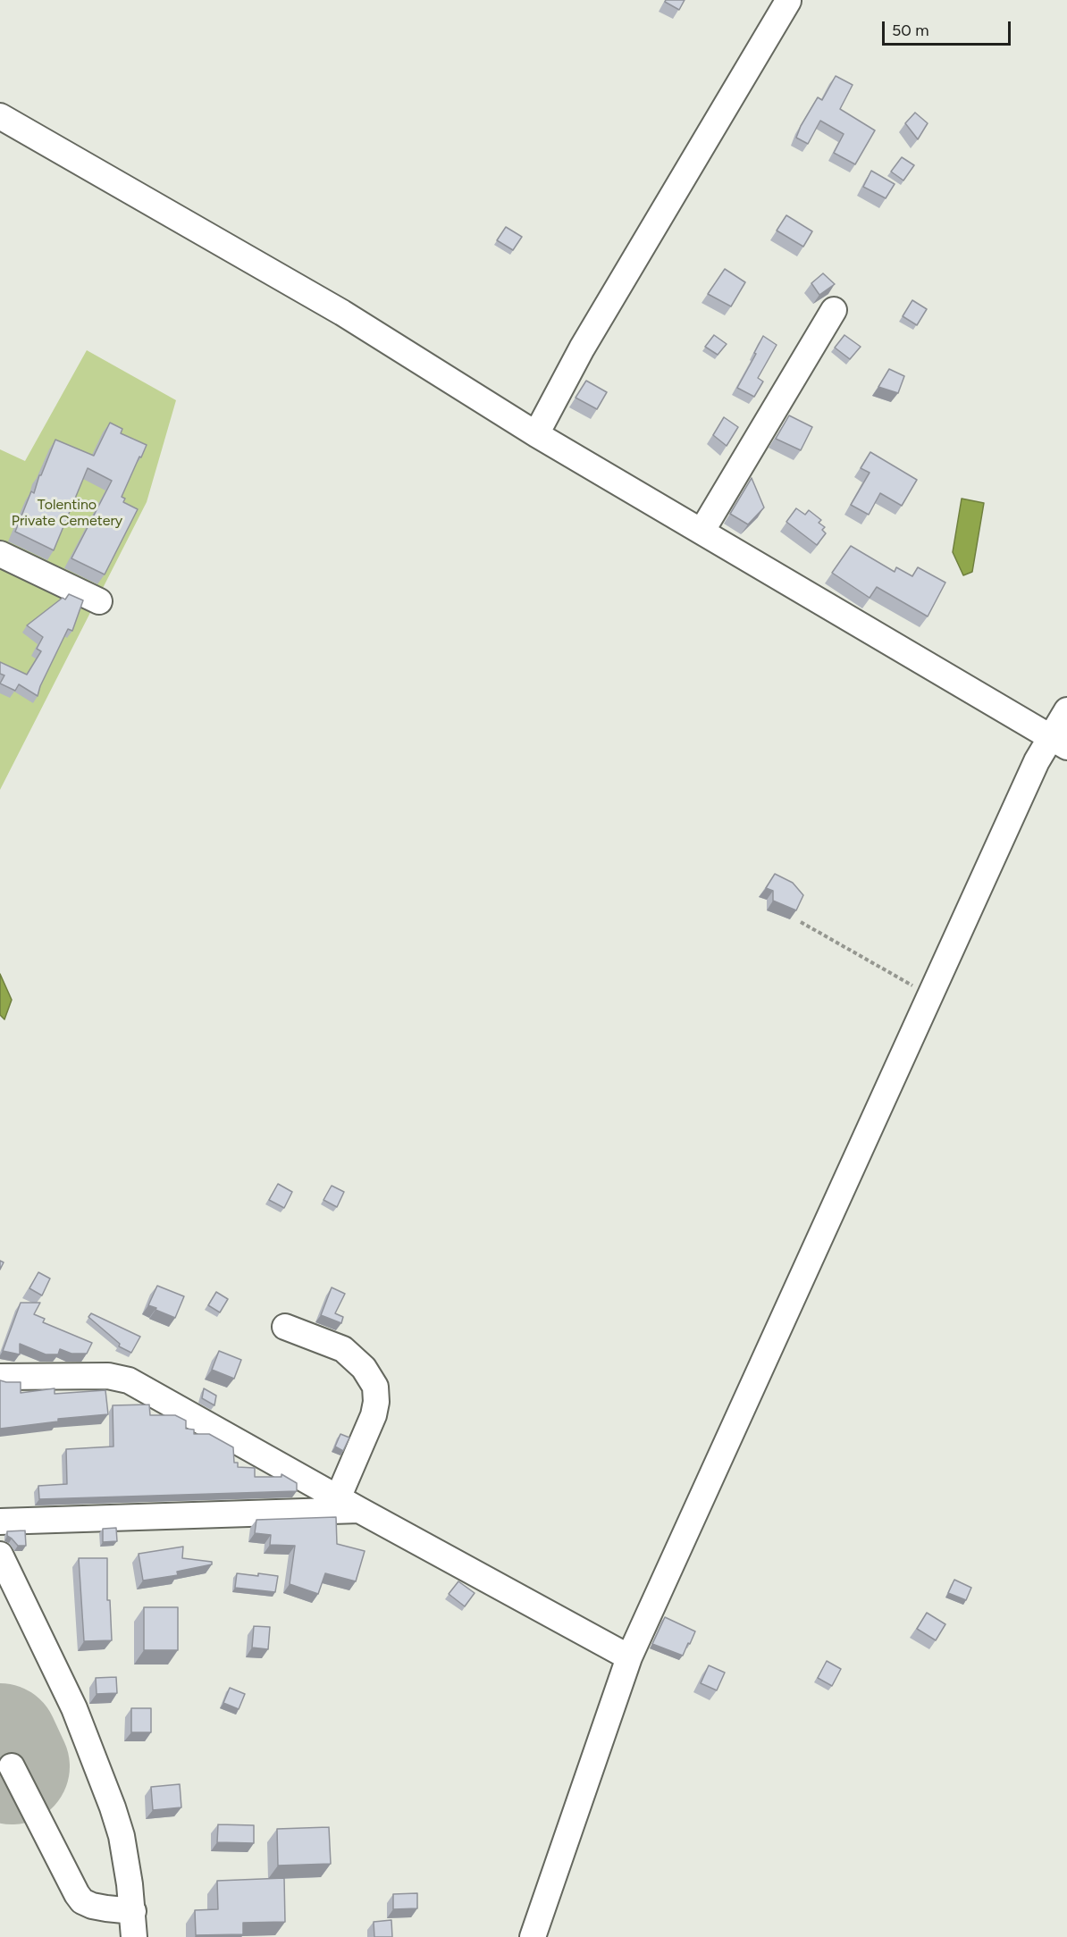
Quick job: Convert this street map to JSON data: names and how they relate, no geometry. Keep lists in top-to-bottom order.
{
  "parks": ["Tolentino Private Cemetery"],
  "scale_bar": "50 m"
}
